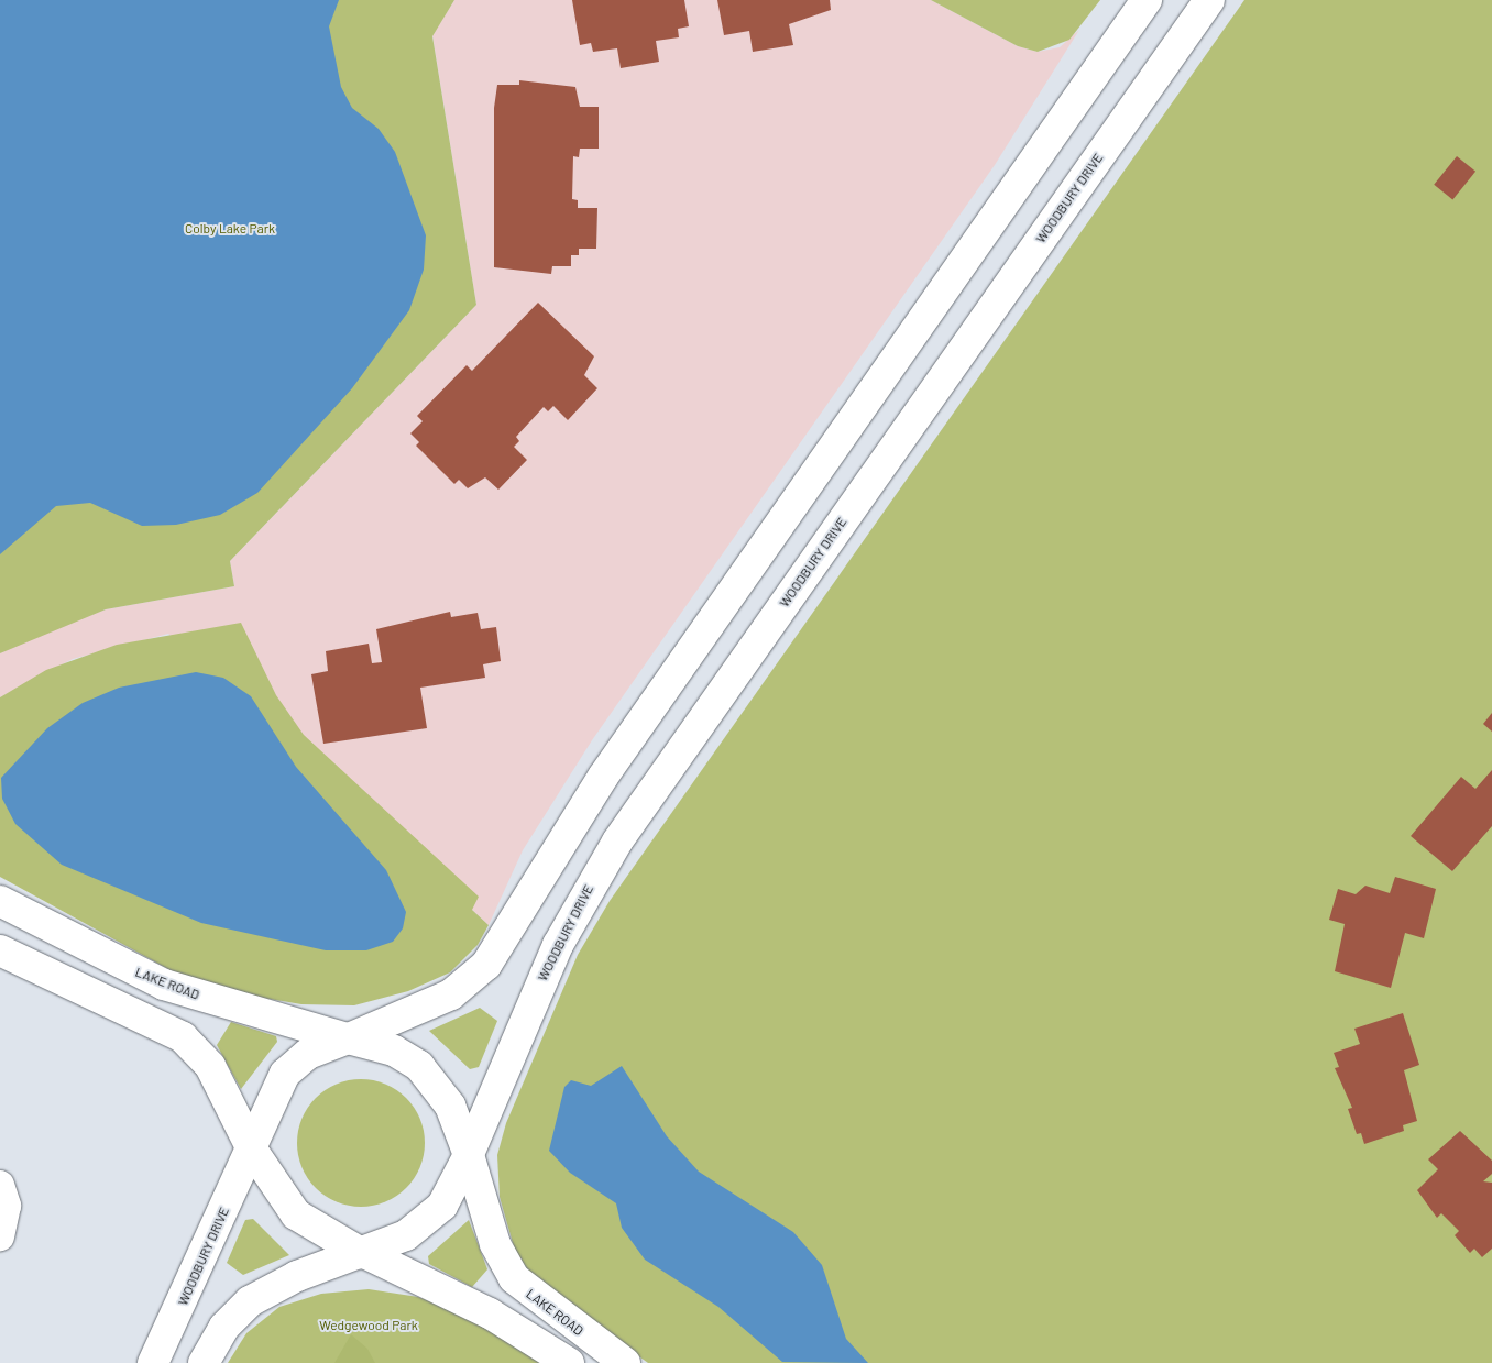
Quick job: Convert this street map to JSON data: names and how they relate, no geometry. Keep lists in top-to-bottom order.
{
  "streets": {
    "main road": ["WOODBURY DRIVE", "LAKE ROAD"]
  },
  "crossings": [
    ["WOODBURY DRIVE", "LAKE ROAD"]
  ],
  "parks": ["Colby Lake Park", "Wedgewood Park"]
}
